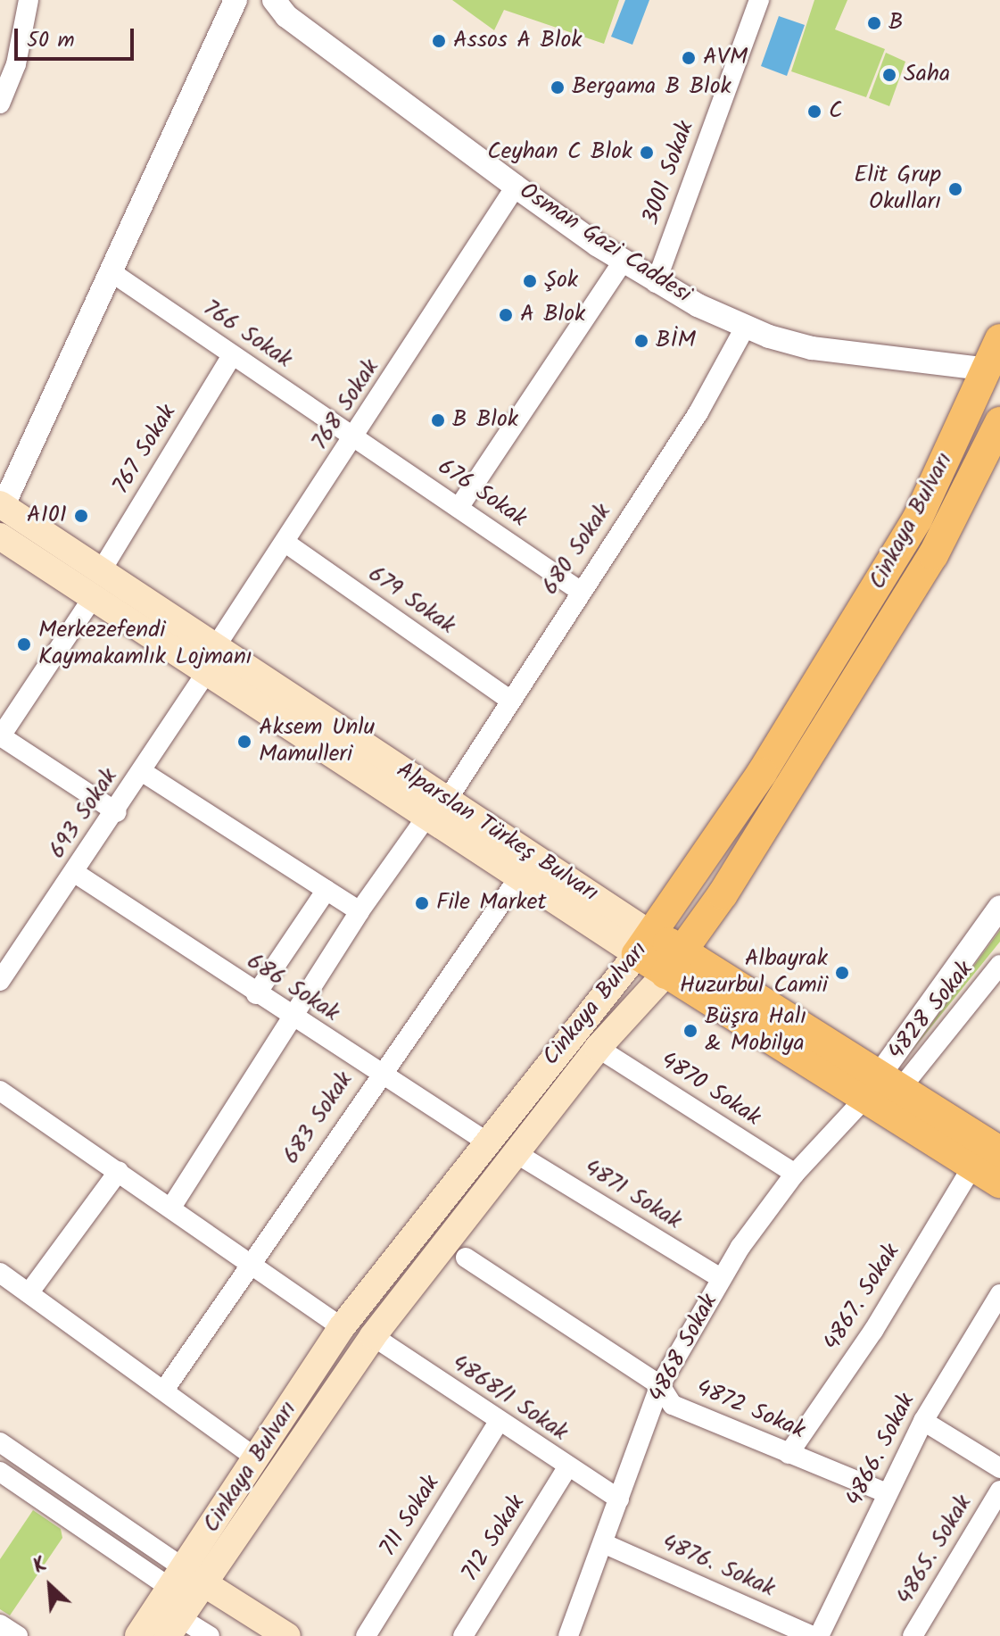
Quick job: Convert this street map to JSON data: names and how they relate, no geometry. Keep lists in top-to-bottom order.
{
  "streets": {
    "main road": ["Cinkaya Bulvarı", "Alparslan Türkeş Bulvarı"],
    "street": [
      "3001 Sokak",
      "Osman Gazi Caddesi",
      "766 Sokak",
      "768 Sokak",
      "767 Sokak",
      "676 Sokak",
      "680 Sokak",
      "679 Sokak",
      "693 Sokak",
      "686 Sokak",
      "4828 Sokak",
      "4870 Sokak",
      "683 Sokak",
      "4871 Sokak",
      "4867. Sokak",
      "4868 Sokak",
      "4868/1 Sokak",
      "4872 Sokak",
      "4866. Sokak",
      "711 Sokak",
      "712 Sokak",
      "4865. Sokak",
      "4876. Sokak"
    ]
  },
  "crossings": [
    ["3001 Sokak", "Osman Gazi Caddesi"],
    ["Osman Gazi Caddesi", "768 Sokak"],
    ["Osman Gazi Caddesi", "Cinkaya Bulvarı"],
    ["Osman Gazi Caddesi", "680 Sokak"],
    ["766 Sokak", "768 Sokak"],
    ["766 Sokak", "767 Sokak"],
    ["766 Sokak", "676 Sokak"],
    ["768 Sokak", "676 Sokak"],
    ["768 Sokak", "679 Sokak"],
    ["768 Sokak", "693 Sokak"],
    ["768 Sokak", "Alparslan Türkeş Bulvarı"],
    ["767 Sokak", "Alparslan Türkeş Bulvarı"],
    ["676 Sokak", "680 Sokak"],
    ["Cinkaya Bulvarı", "Alparslan Türkeş Bulvarı"],
    ["Cinkaya Bulvarı", "686 Sokak"],
    ["Cinkaya Bulvarı", "4870 Sokak"],
    ["Cinkaya Bulvarı", "4871 Sokak"],
    ["Cinkaya Bulvarı", "4868/1 Sokak"],
    ["680 Sokak", "679 Sokak"],
    ["680 Sokak", "Alparslan Türkeş Bulvarı"],
    ["693 Sokak", "Alparslan Türkeş Bulvarı"],
    ["693 Sokak", "686 Sokak"],
    ["Alparslan Türkeş Bulvarı", "4828 Sokak"],
    ["Alparslan Türkeş Bulvarı", "683 Sokak"],
    ["Alparslan Türkeş Bulvarı", "4867. Sokak"],
    ["Alparslan Türkeş Bulvarı", "4868 Sokak"],
    ["686 Sokak", "683 Sokak"],
    ["4828 Sokak", "4868 Sokak"],
    ["4870 Sokak", "4868 Sokak"],
    ["4871 Sokak", "4868 Sokak"],
    ["4867. Sokak", "4872 Sokak"],
    ["4868 Sokak", "4868/1 Sokak"],
    ["4868 Sokak", "4872 Sokak"],
    ["4868 Sokak", "4876. Sokak"],
    ["4868/1 Sokak", "711 Sokak"],
    ["4868/1 Sokak", "712 Sokak"],
    ["4872 Sokak", "4866. Sokak"]
  ],
  "places": [
    "B",
    "Assos A Blok",
    "AVM",
    "Saha",
    "Bergama B Blok",
    "C",
    "Ceyhan C Blok",
    "Elit Grup Okulları",
    "Şok",
    "A Blok",
    "BİM",
    "B Blok",
    "A101",
    "Merkezefendi Kaymakamlık Lojmanı",
    "Aksem Unlu Mamulleri",
    "File Market",
    "Albayrak Huzurbul Camii",
    "Büşra Halı & Mobilya"
  ],
  "scale_bar": "50 m",
  "north": "top left"
}
